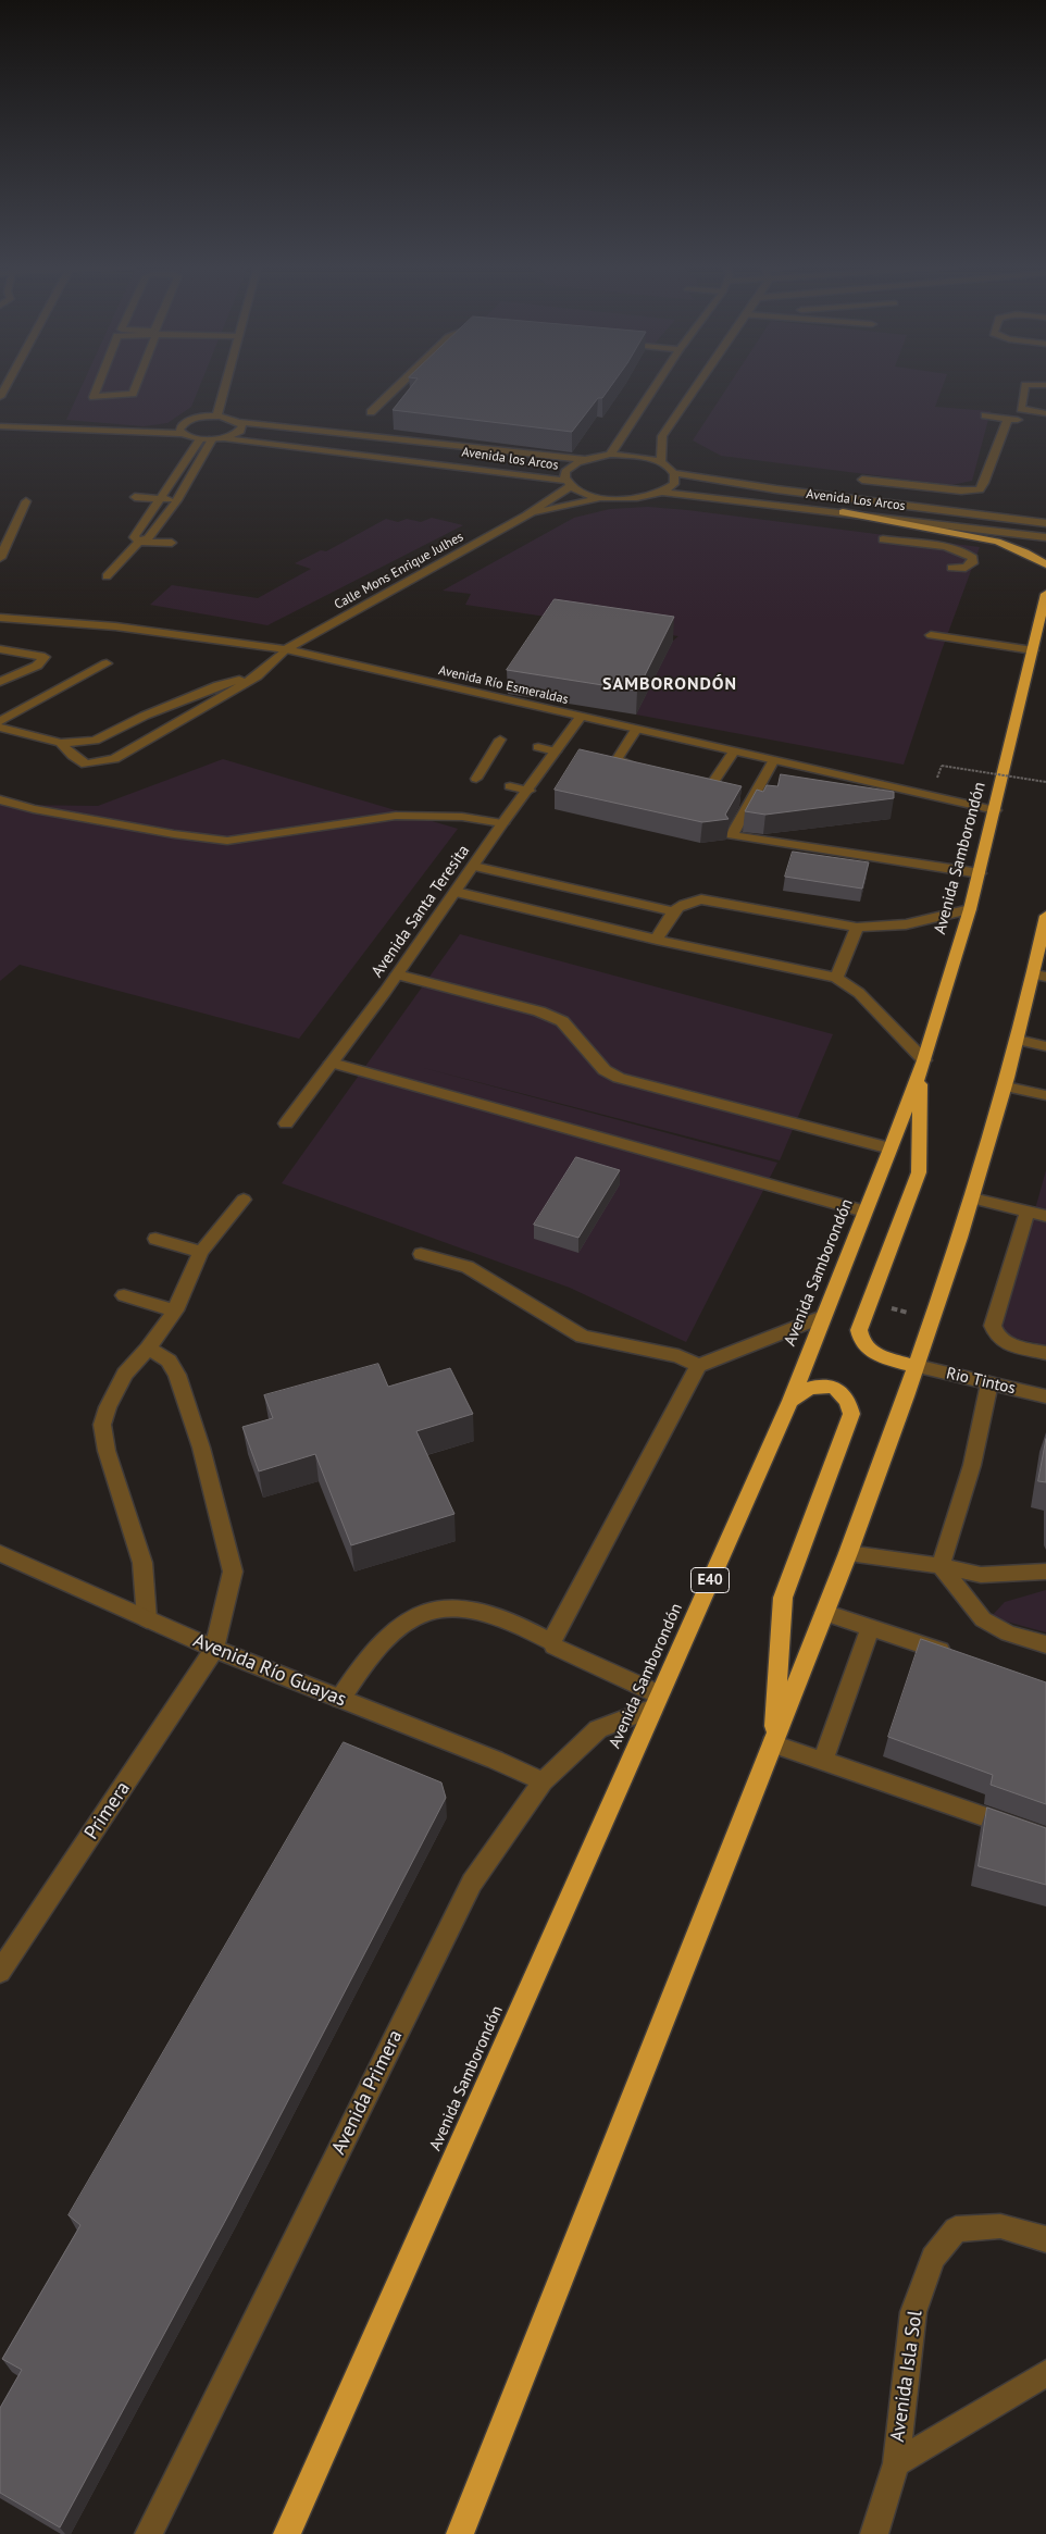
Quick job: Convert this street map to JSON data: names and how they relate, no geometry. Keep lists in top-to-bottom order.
{
  "streets": {
    "highway": ["Avenida Samborondón", "E40"],
    "street": [
      "Avenida los Arcos",
      "Avenida Los Arcos",
      "Calle Mons Enrique Julhes",
      "Avenida Río Esmeraldas",
      "Avenida Santa Teresita",
      "Rio Tintos",
      "Avenida Río Guayas",
      "Primera",
      "Avenida Primera",
      "Avenida Isla Sol"
    ]
  },
  "crossings": [
    ["Avenida los Arcos", "Avenida Los Arcos"],
    ["Avenida los Arcos", "Calle Mons Enrique Julhes"],
    ["Avenida Los Arcos", "Calle Mons Enrique Julhes"],
    ["Calle Mons Enrique Julhes", "Avenida Río Esmeraldas"],
    ["Avenida Río Esmeraldas", "Avenida Samborondón"],
    ["Avenida Río Esmeraldas", "Avenida Santa Teresita"],
    ["Avenida Samborondón", "Avenida Primera"],
    ["Avenida Río Guayas", "Primera"],
    ["Avenida Río Guayas", "Avenida Primera"]
  ],
  "districts": ["SAMBORONDÓN"]
}
